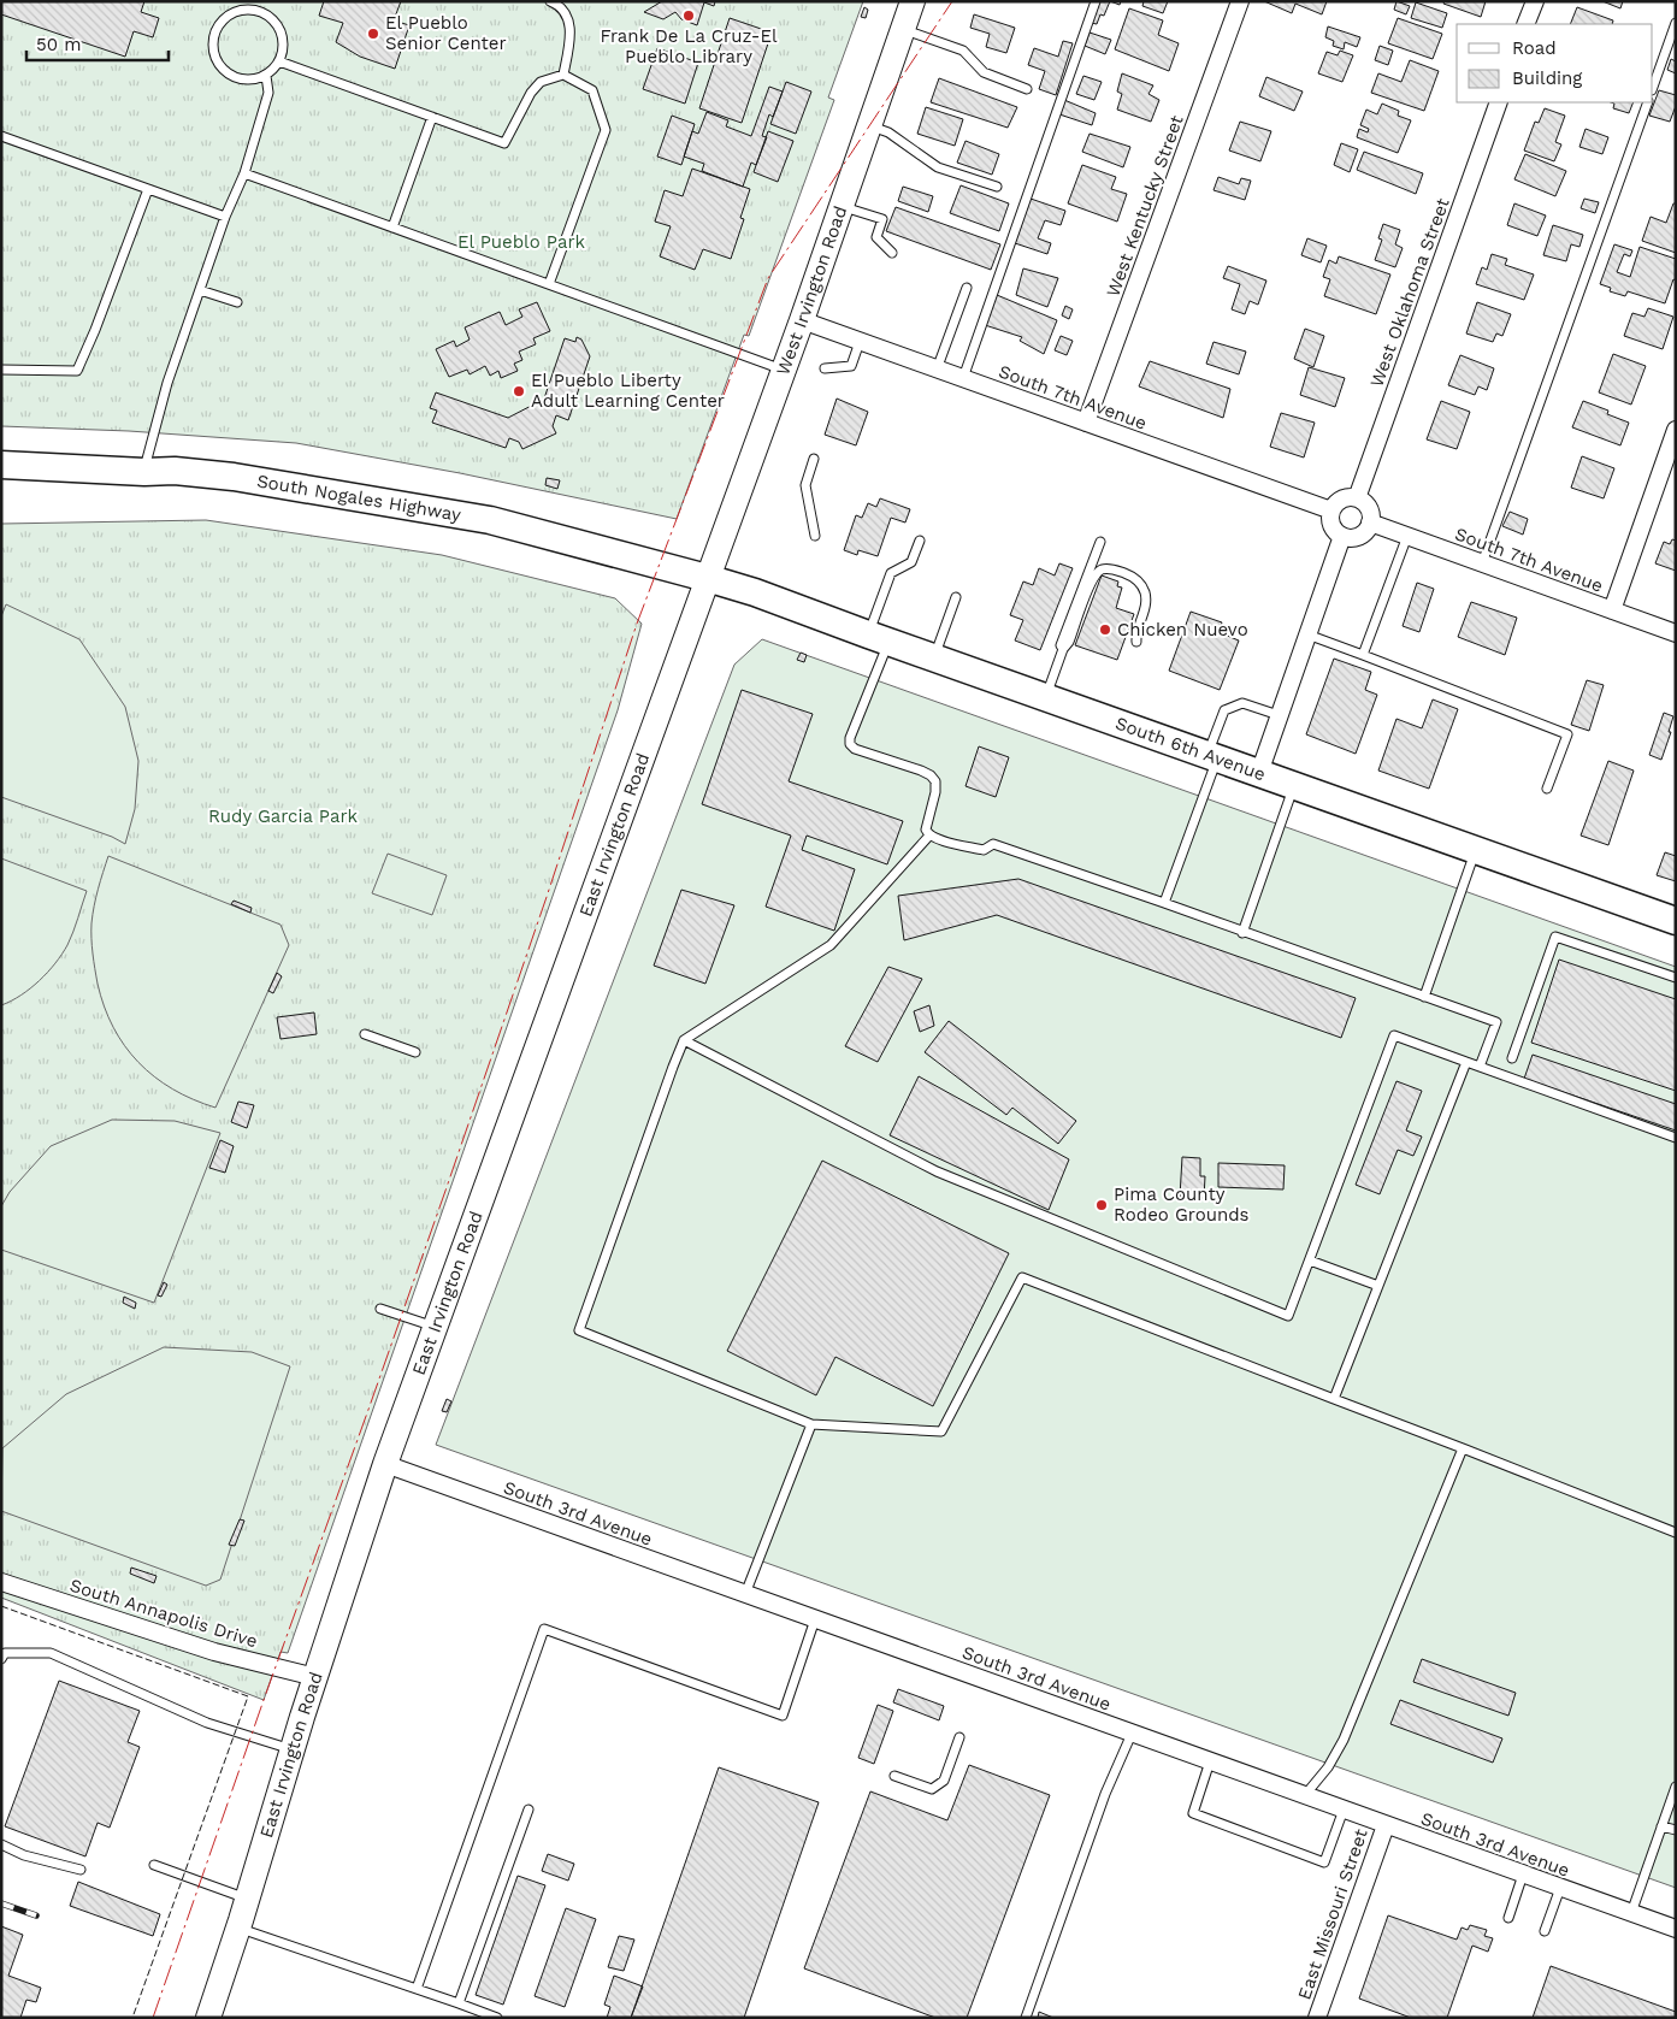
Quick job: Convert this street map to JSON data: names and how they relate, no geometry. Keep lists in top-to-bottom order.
{
  "streets": {
    "main road": [
      "West Irvington Road",
      "South Nogales Highway",
      "South 6th Avenue",
      "East Irvington Road"
    ],
    "street": [
      "West Kentucky Street",
      "West Oklahoma Street",
      "South 7th Avenue",
      "South 3rd Avenue",
      "South Annapolis Drive",
      "East Missouri Street"
    ]
  },
  "crossings": [
    ["West Kentucky Street", "South 7th Avenue"],
    ["West Irvington Road", "South 7th Avenue"],
    ["West Irvington Road", "South Nogales Highway"],
    ["West Irvington Road", "South 6th Avenue"],
    ["West Irvington Road", "East Irvington Road"],
    ["West Oklahoma Street", "South 7th Avenue"],
    ["South Nogales Highway", "South 6th Avenue"],
    ["South Nogales Highway", "East Irvington Road"],
    ["South 6th Avenue", "East Irvington Road"],
    ["East Irvington Road", "South 3rd Avenue"],
    ["East Irvington Road", "South Annapolis Drive"],
    ["South 3rd Avenue", "East Missouri Street"]
  ],
  "parks": ["El Pueblo Park", "Rudy Garcia Park"],
  "places": [
    "Frank De La Cruz-El Pueblo Library",
    "El Pueblo Senior Center",
    "El Pueblo Liberty Adult Learning Center",
    "Chicken Nuevo",
    "Pima County Rodeo Grounds"
  ],
  "legend": ["Road", "Building"],
  "scale_bar": "50 m"
}
